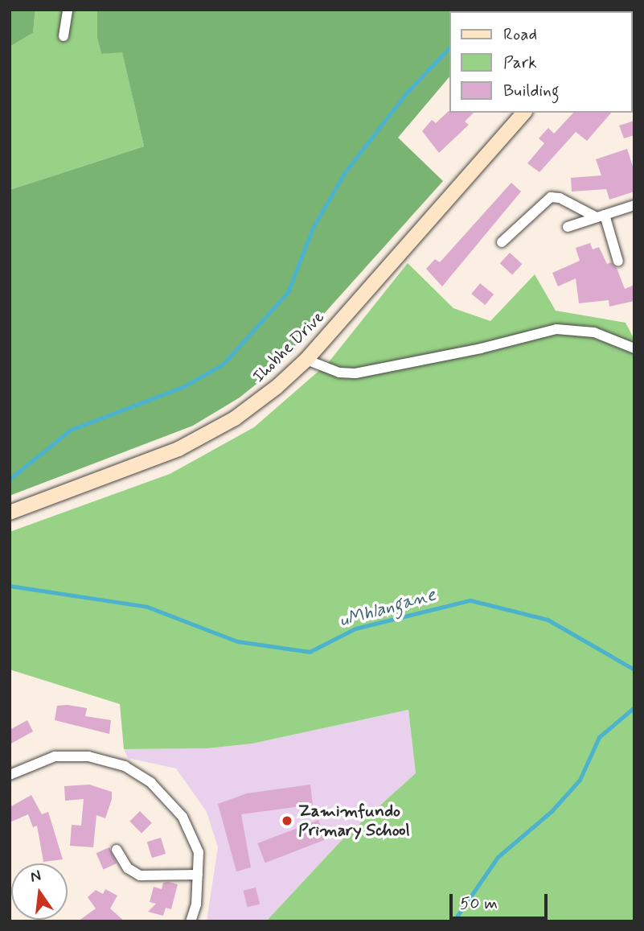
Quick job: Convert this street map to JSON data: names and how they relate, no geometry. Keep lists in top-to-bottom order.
{
  "streets": {
    "street": ["Ihobhe Drive"]
  },
  "water": ["uMhlangane"],
  "places": ["Zamimfundo Primary School"],
  "legend": ["Road", "Park", "Building"],
  "scale_bar": "50 m",
  "north": "top"
}
